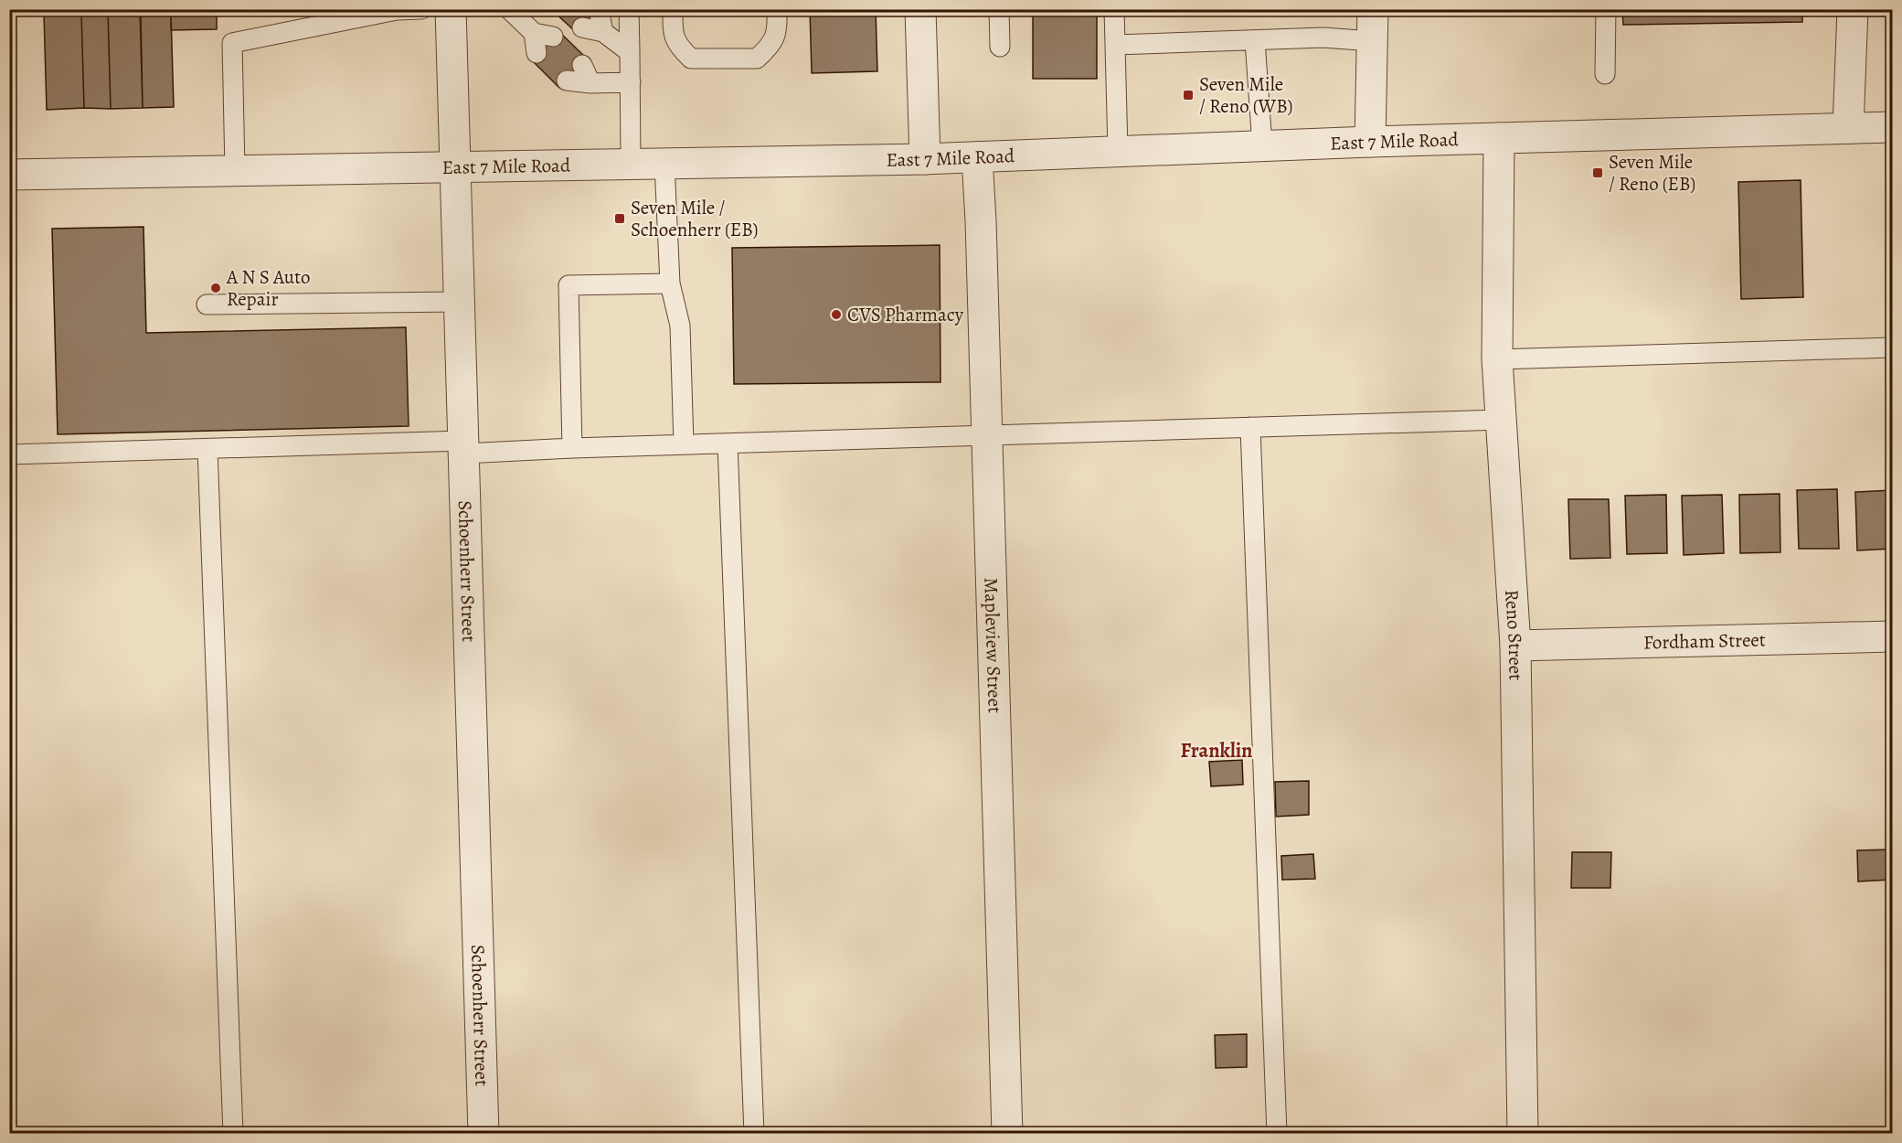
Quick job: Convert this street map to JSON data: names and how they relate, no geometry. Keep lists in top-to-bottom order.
{
  "streets": {
    "street": [
      "East 7 Mile Road",
      "Schoenherr Street",
      "Reno Street",
      "Fordham Street",
      "Mapleview Street"
    ]
  },
  "crossings": [
    ["East 7 Mile Road", "Schoenherr Street"],
    ["East 7 Mile Road", "Reno Street"],
    ["East 7 Mile Road", "Mapleview Street"],
    ["Reno Street", "Fordham Street"]
  ],
  "districts": ["Franklin"],
  "places": {
    "transit": ["Seven Mile / Reno (WB)", "Seven Mile / Reno (EB)", "Seven Mile / Schoenherr (EB)"],
    "other": ["A N S Auto Repair", "CVS Pharmacy"]
  }
}
